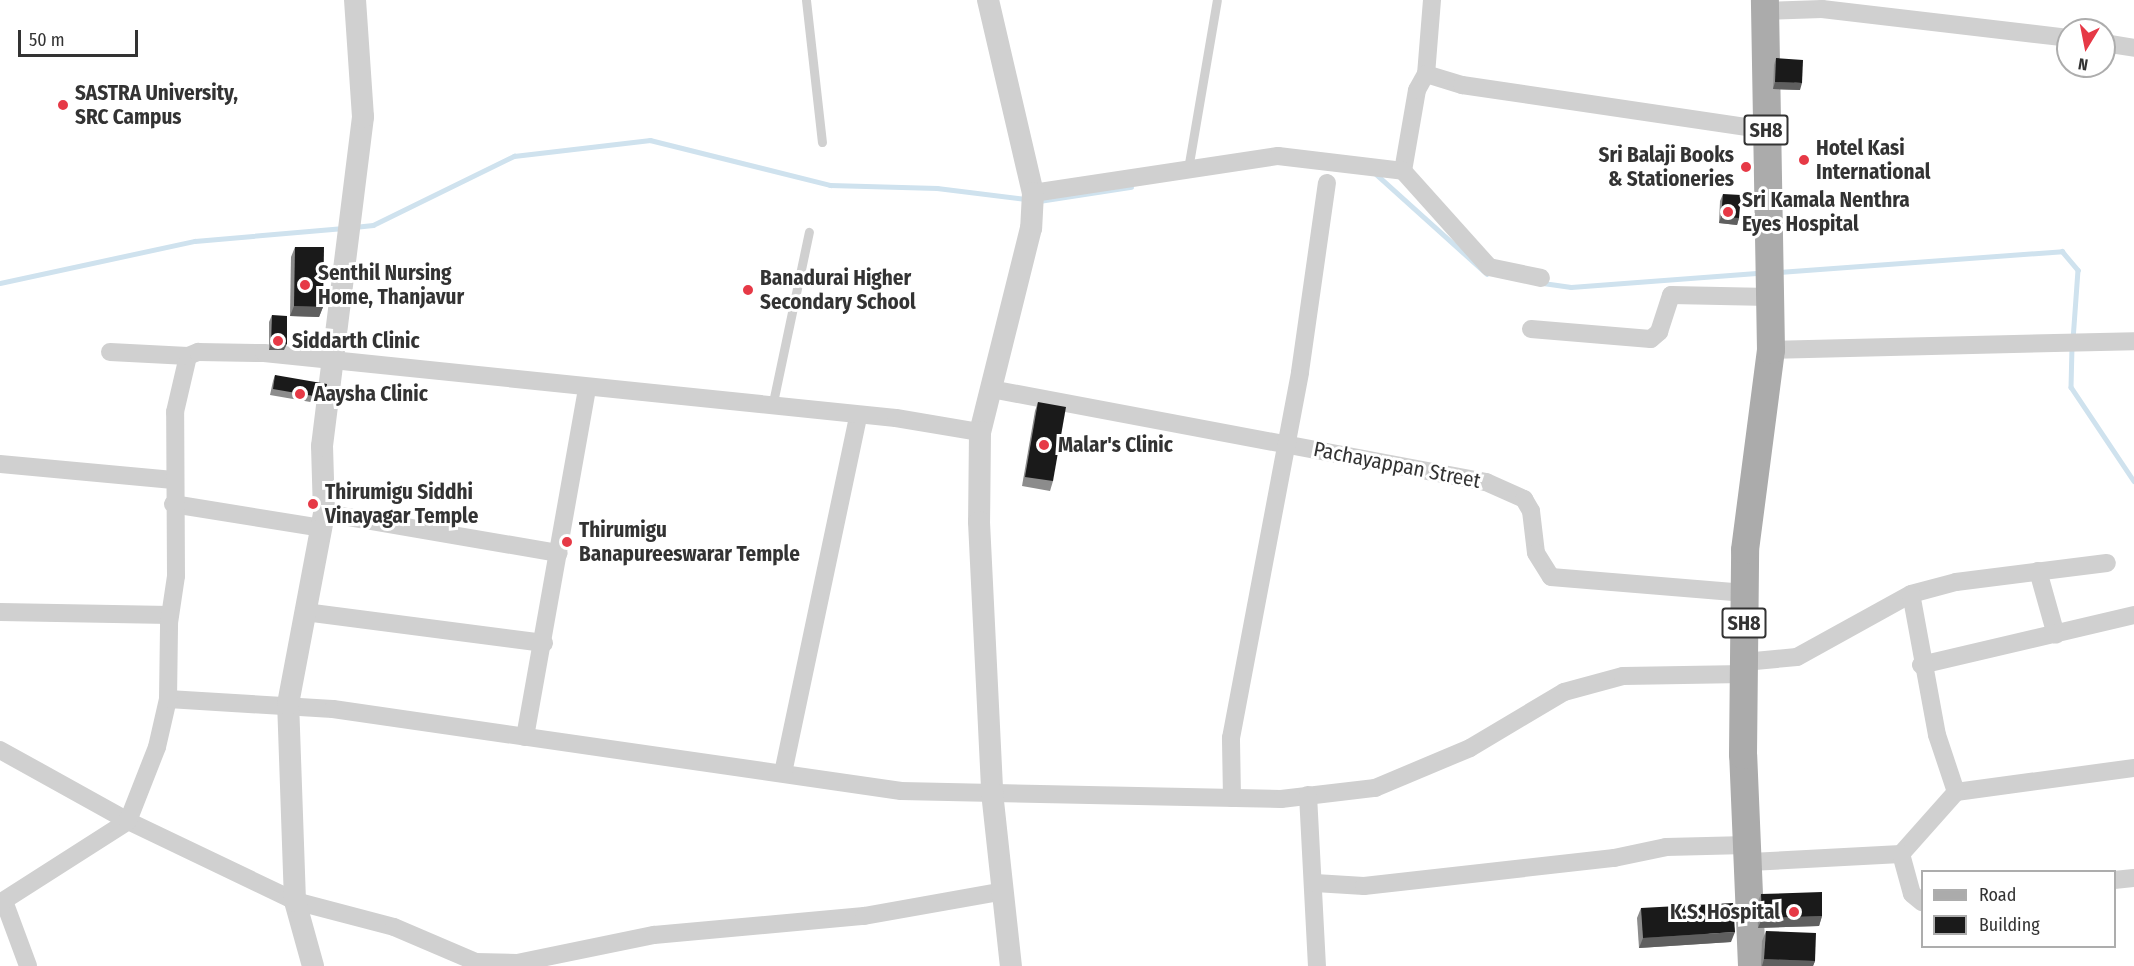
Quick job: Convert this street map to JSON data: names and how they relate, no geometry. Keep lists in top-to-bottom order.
{
  "streets": {
    "main road": ["SH8"],
    "street": ["Pachayappan Street"]
  },
  "crossings": [
    ["SH8", "Pachayappan Street"]
  ],
  "places": [
    "SASTRA University, SRC Campus",
    "Hotel Kasi International",
    "Sri Balaji Books & Stationeries",
    "Sri Kamala Nenthra Eyes Hospital",
    "Senthil Nursing Home, Thanjavur",
    "Banadurai Higher Secondary School",
    "Siddarth Clinic",
    "Aaysha Clinic",
    "Malar's Clinic",
    "Thirumigu Siddhi Vinayagar Temple",
    "Thirumigu Banapureeswarar Temple",
    "K.S. Hospital"
  ],
  "legend": ["Road", "Building"],
  "scale_bar": "50 m",
  "north": "bottom"
}
